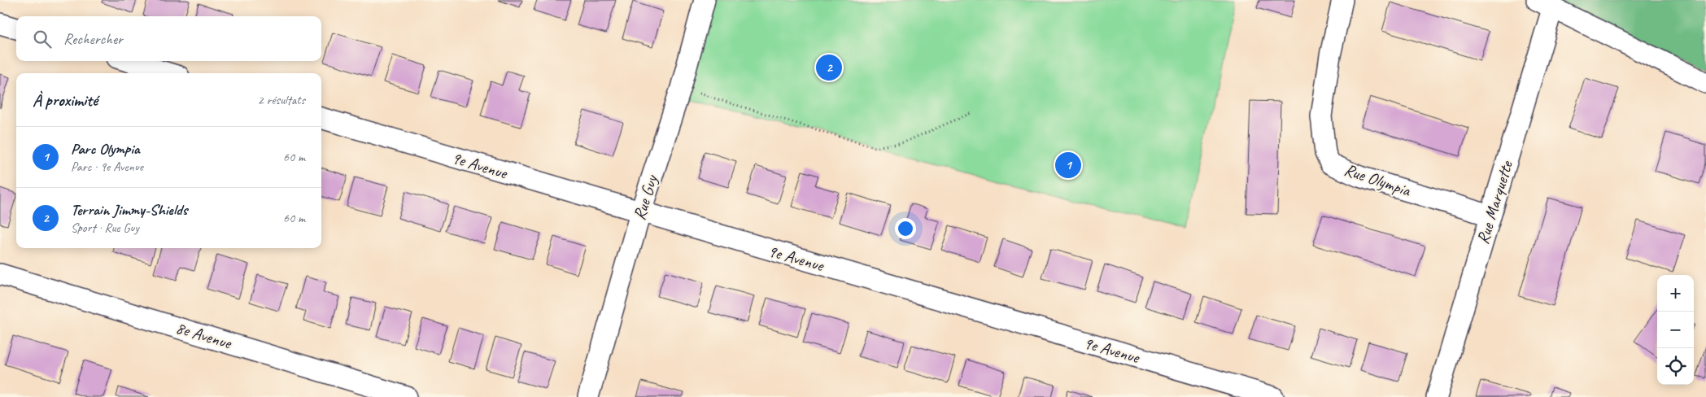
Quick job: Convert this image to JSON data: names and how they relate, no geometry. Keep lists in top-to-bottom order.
{
  "streets": {
    "street": [
      "9e Avenue",
      "Rue Olympia",
      "Rue Guy",
      "Rue Marquette",
      "8e Avenue"
    ]
  },
  "crossings": [
    ["9e Avenue", "Rue Guy"],
    ["Rue Olympia", "Rue Marquette"]
  ],
  "page": {
    "search": "Rechercher",
    "pins": ["2", "1"],
    "heading": ["À proximité", "2 résultats"],
    "list": [
      {
        "mark": "1",
        "name": "Parc Olympia",
        "note": "Parc · 9e Avenue",
        "value": "60 m"
      },
      {
        "mark": "2",
        "name": "Terrain Jimmy-Shields",
        "note": "Sport · Rue Guy",
        "value": "60 m"
      }
    ],
    "map_buttons": ["+", "−"]
  }
}
